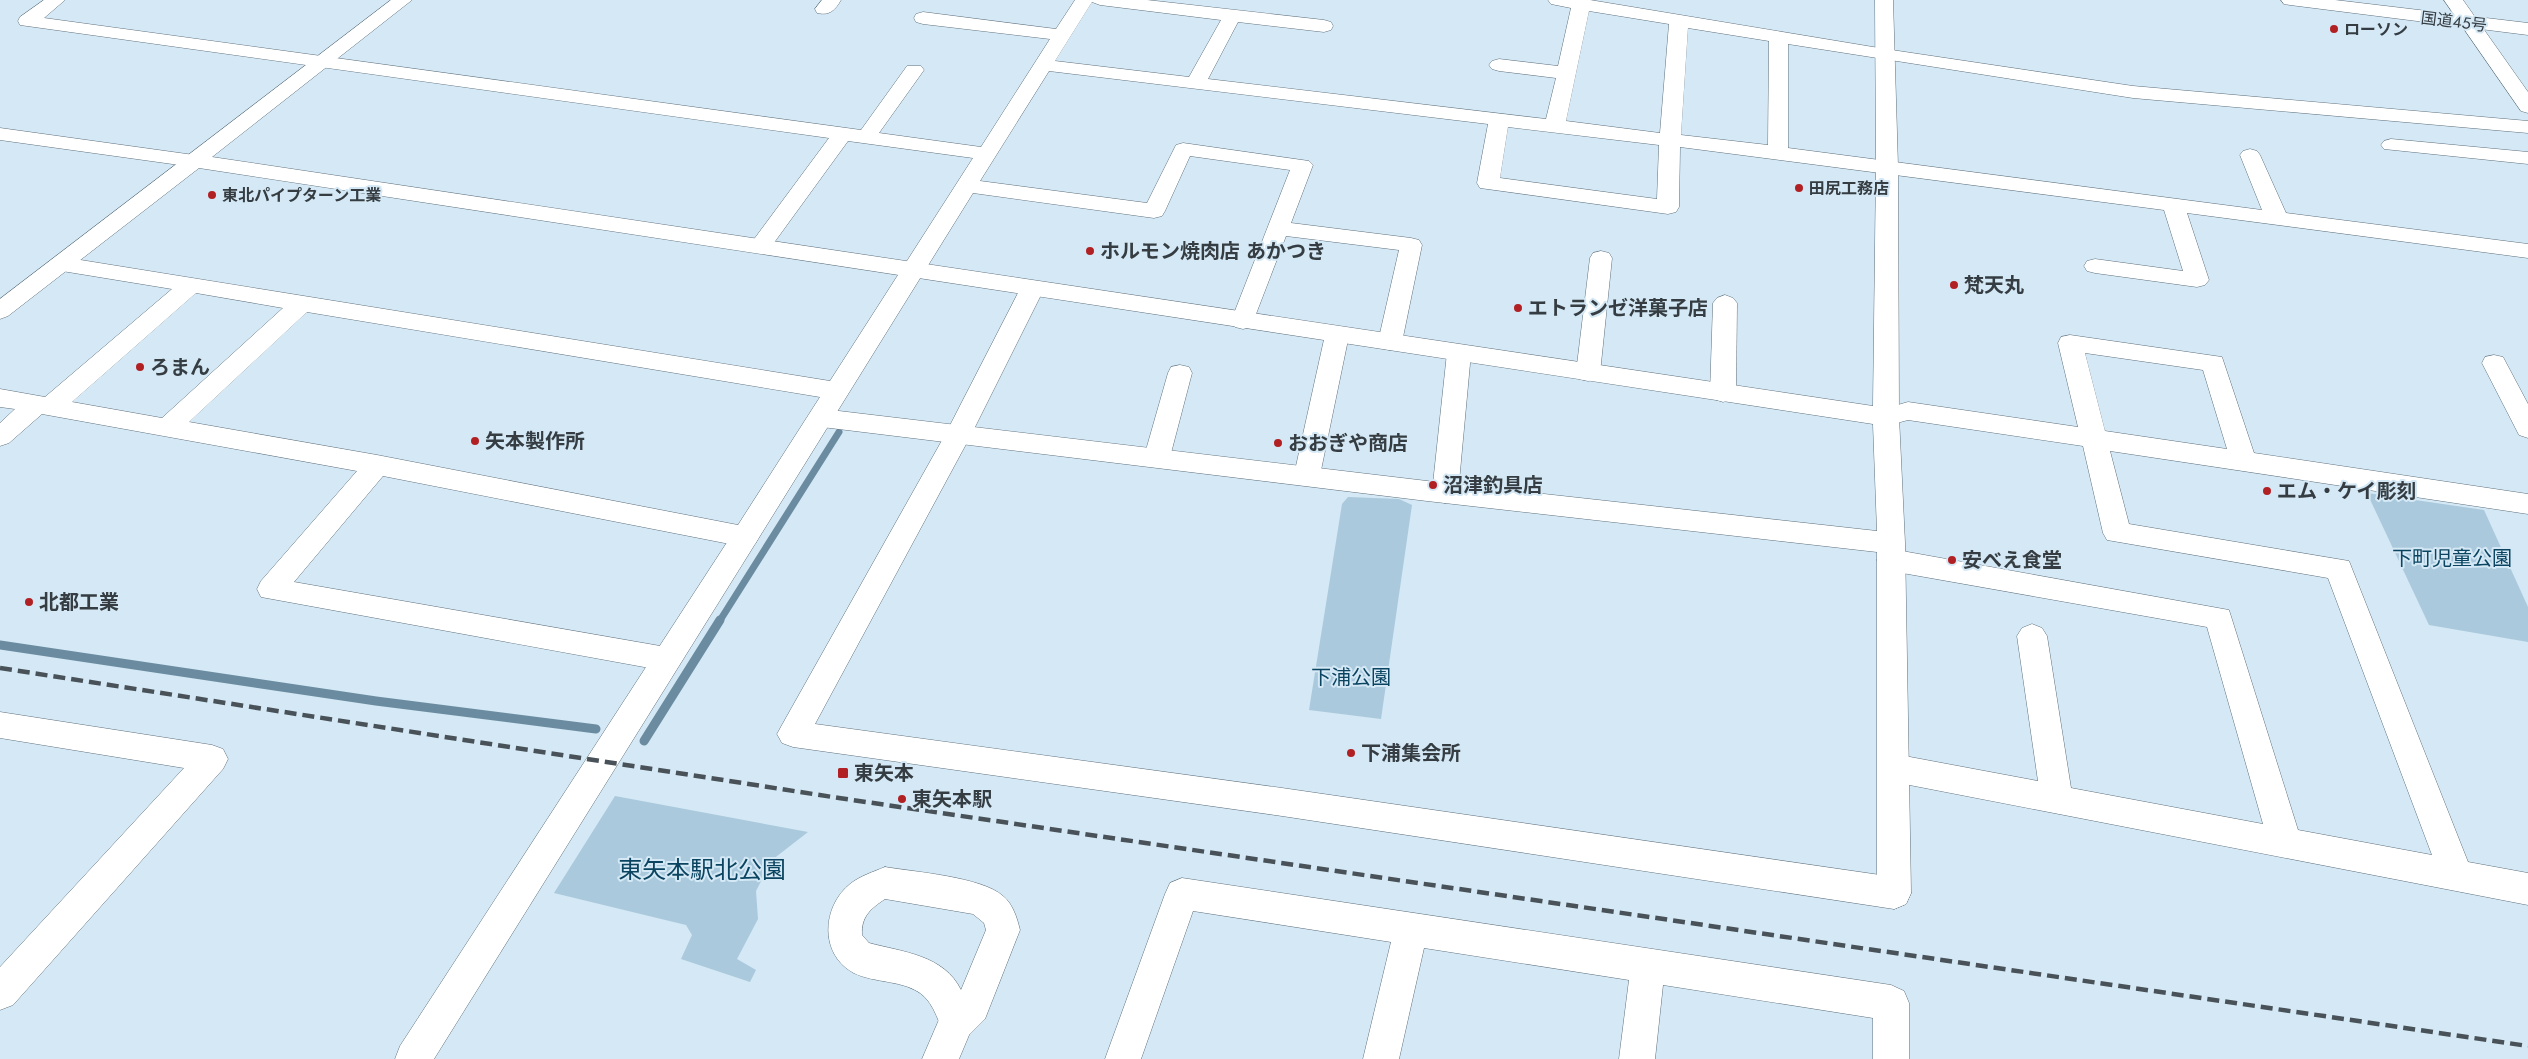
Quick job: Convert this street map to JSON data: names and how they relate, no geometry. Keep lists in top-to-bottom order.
{
  "streets": {
    "main road": ["国道45号"]
  },
  "parks": ["下町児童公園", "下浦公園", "東矢本駅北公園"],
  "places": {
    "other": [
      "ローソン",
      "田尻工務店",
      "東北パイプターン工業",
      "ホルモン焼肉店 あかつき",
      "梵天丸",
      "エトランゼ洋菓子店",
      "ろまん",
      "矢本製作所",
      "おおぎや商店",
      "沼津釣具店",
      "エム・ケイ彫刻",
      "安べえ食堂",
      "北都工業",
      "下浦集会所",
      "東矢本駅"
    ],
    "transit": ["東矢本"]
  }
}
